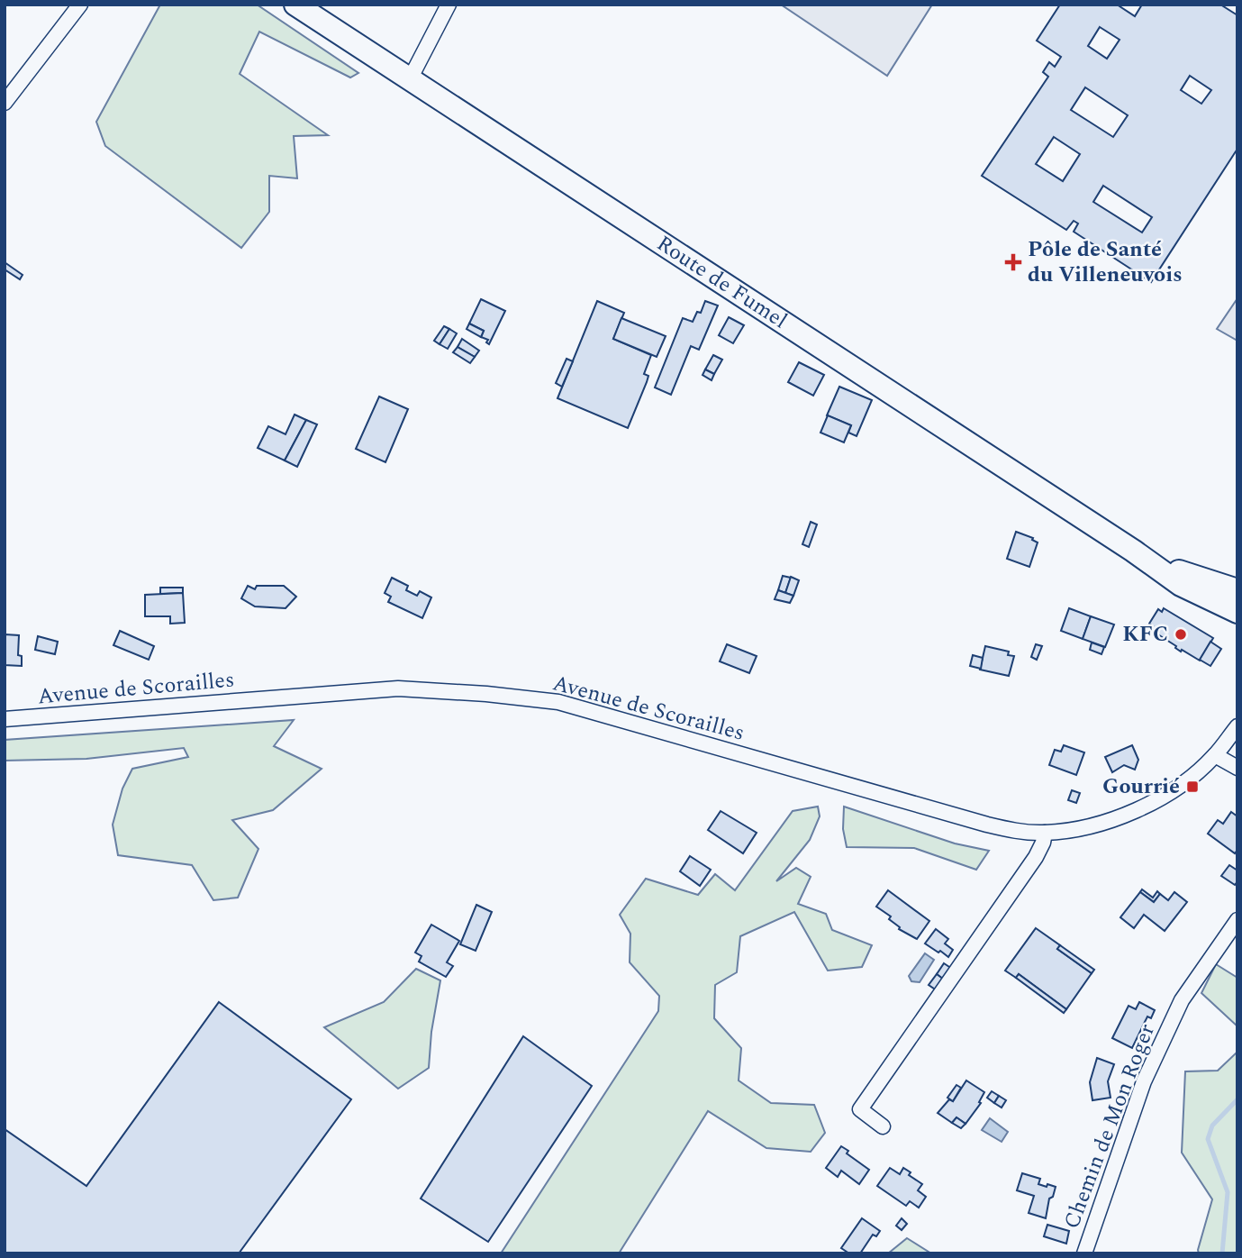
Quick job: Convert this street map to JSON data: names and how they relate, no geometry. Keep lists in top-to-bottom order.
{
  "streets": {
    "main road": ["Route de Fumel"],
    "street": ["Avenue de Scorailles", "Chemin de Mon Roger"]
  },
  "places": {
    "health": ["Pôle de Santé du Villeneuvois"],
    "other": ["KFC"],
    "transit": ["Gourrié"]
  }
}
